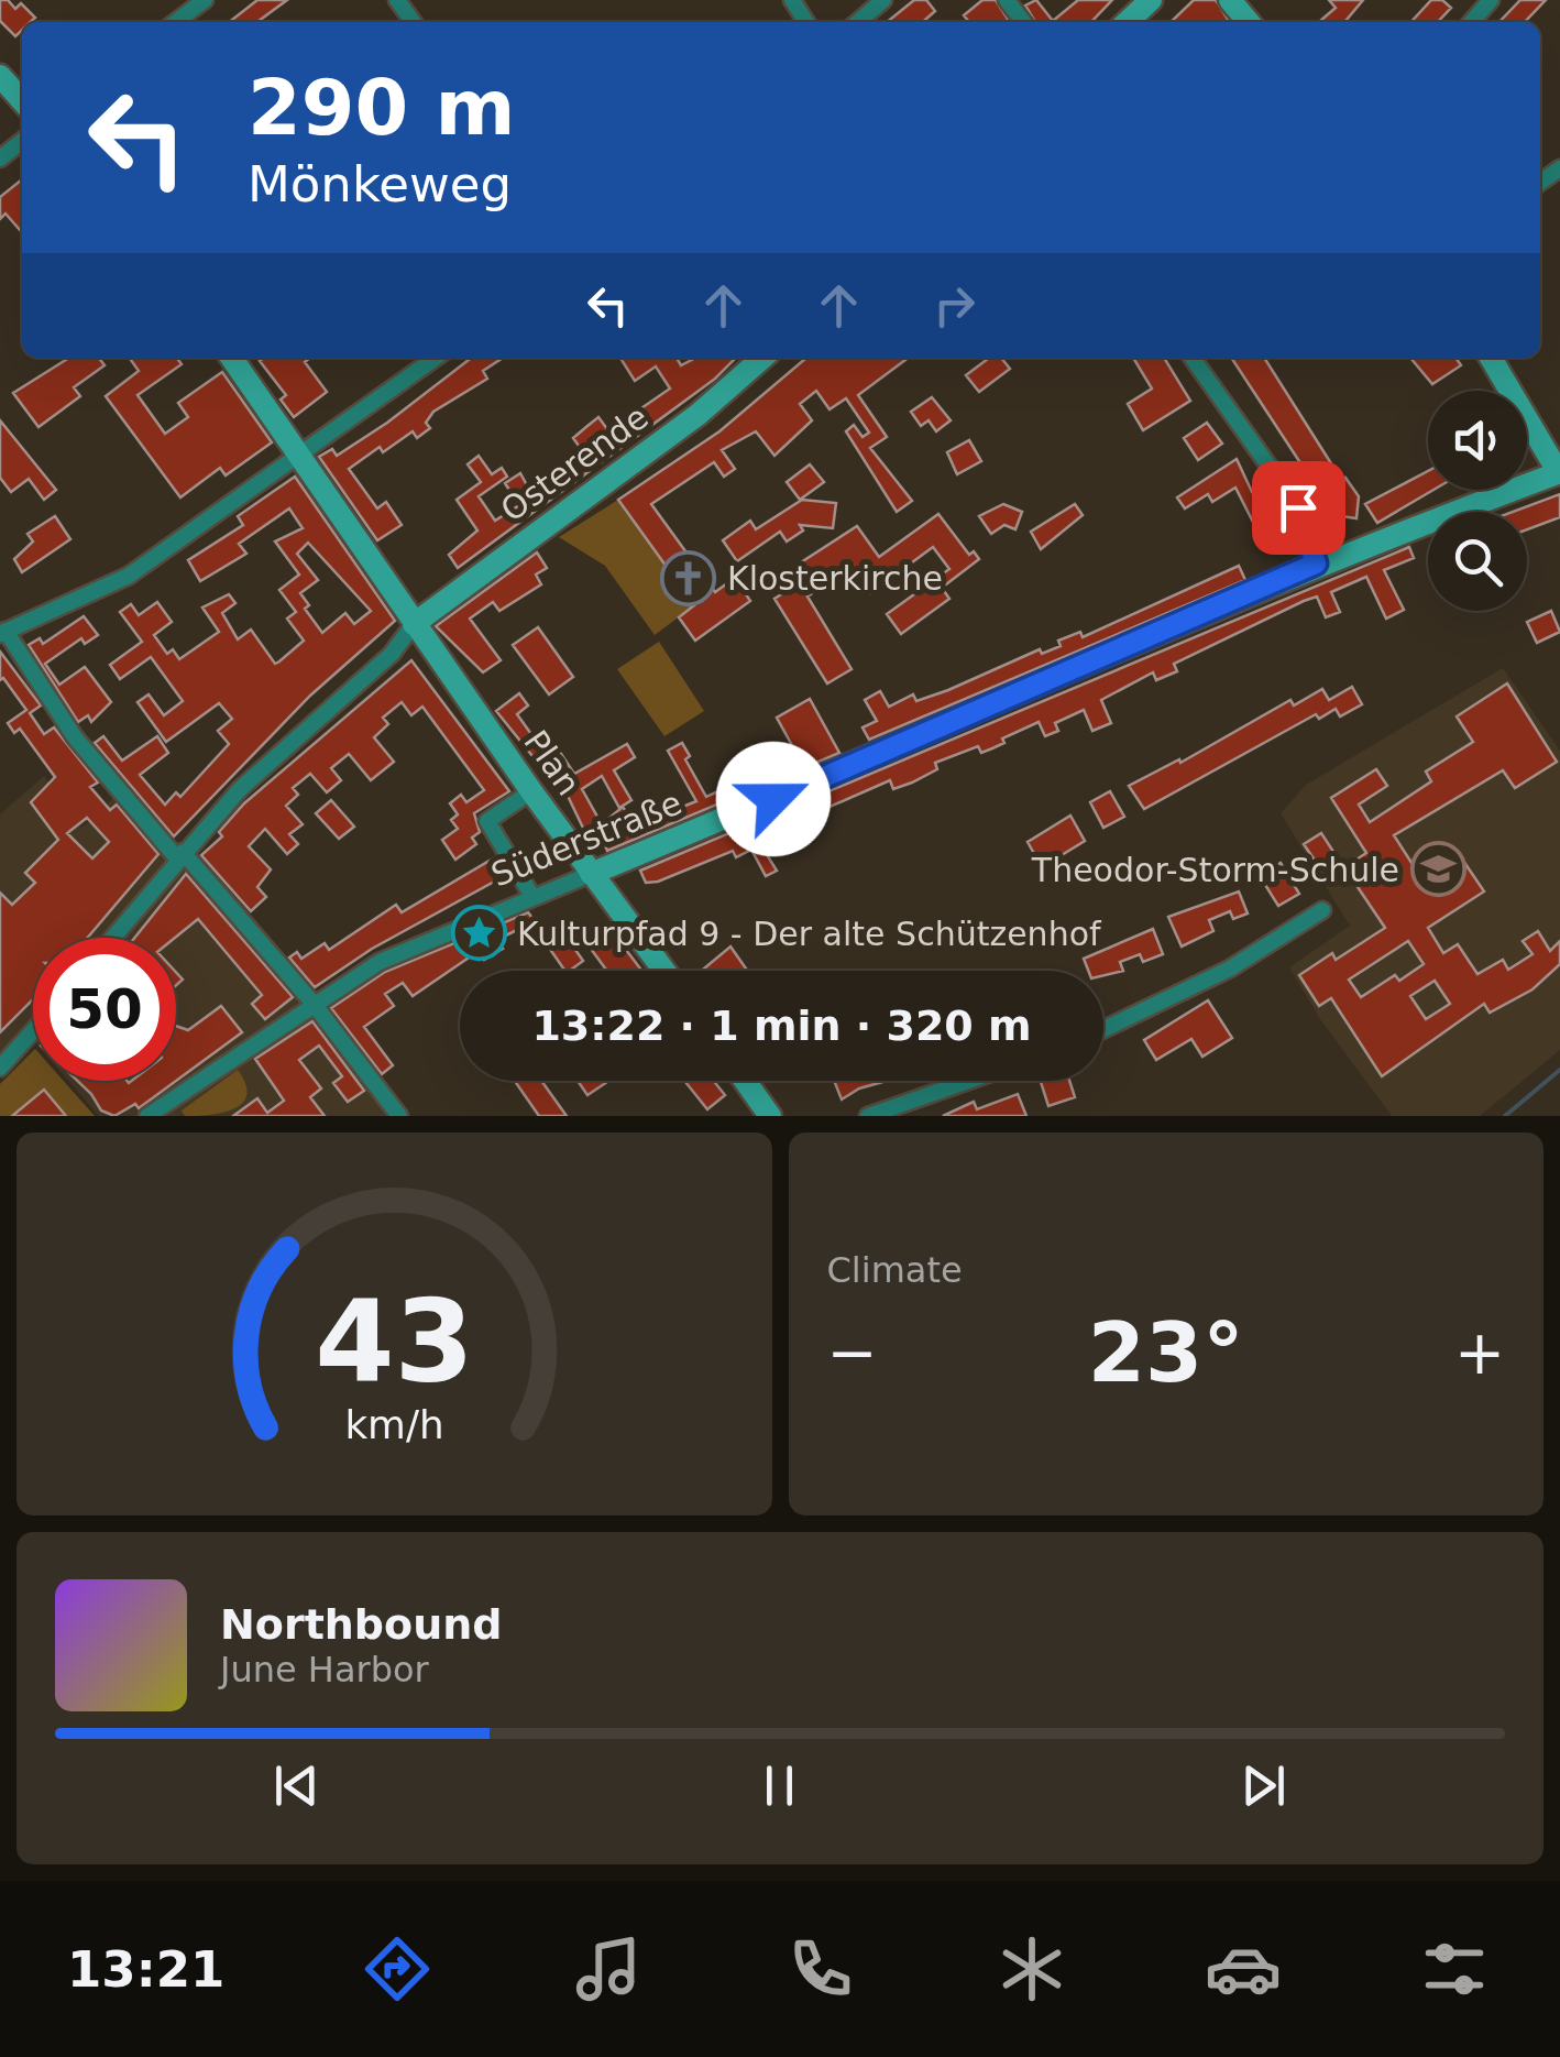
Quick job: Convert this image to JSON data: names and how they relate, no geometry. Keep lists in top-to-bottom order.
{
  "streets": {
    "main road": ["Osterende", "Plan", "Süderstraße"]
  },
  "crossings": [
    ["Osterende", "Plan"],
    ["Plan", "Süderstraße"]
  ],
  "places": {
    "church": ["Klosterkirche"],
    "school or university": ["Theodor-Storm-Schule"],
    "place": ["Kulturpfad 9 - Der alte Schützenhof"]
  },
  "page": {
    "turn": ["290 m", "Mönkeweg"],
    "limit": "50",
    "trip": "13:22 · 1 min · 320 m",
    "tile": "Climate",
    "heat": ["−", "23°", "+"],
    "song": ["Northbound", "June Harbor"],
    "tabs": "13:21",
    "gauge": ["43", "km/h"]
  }
}
